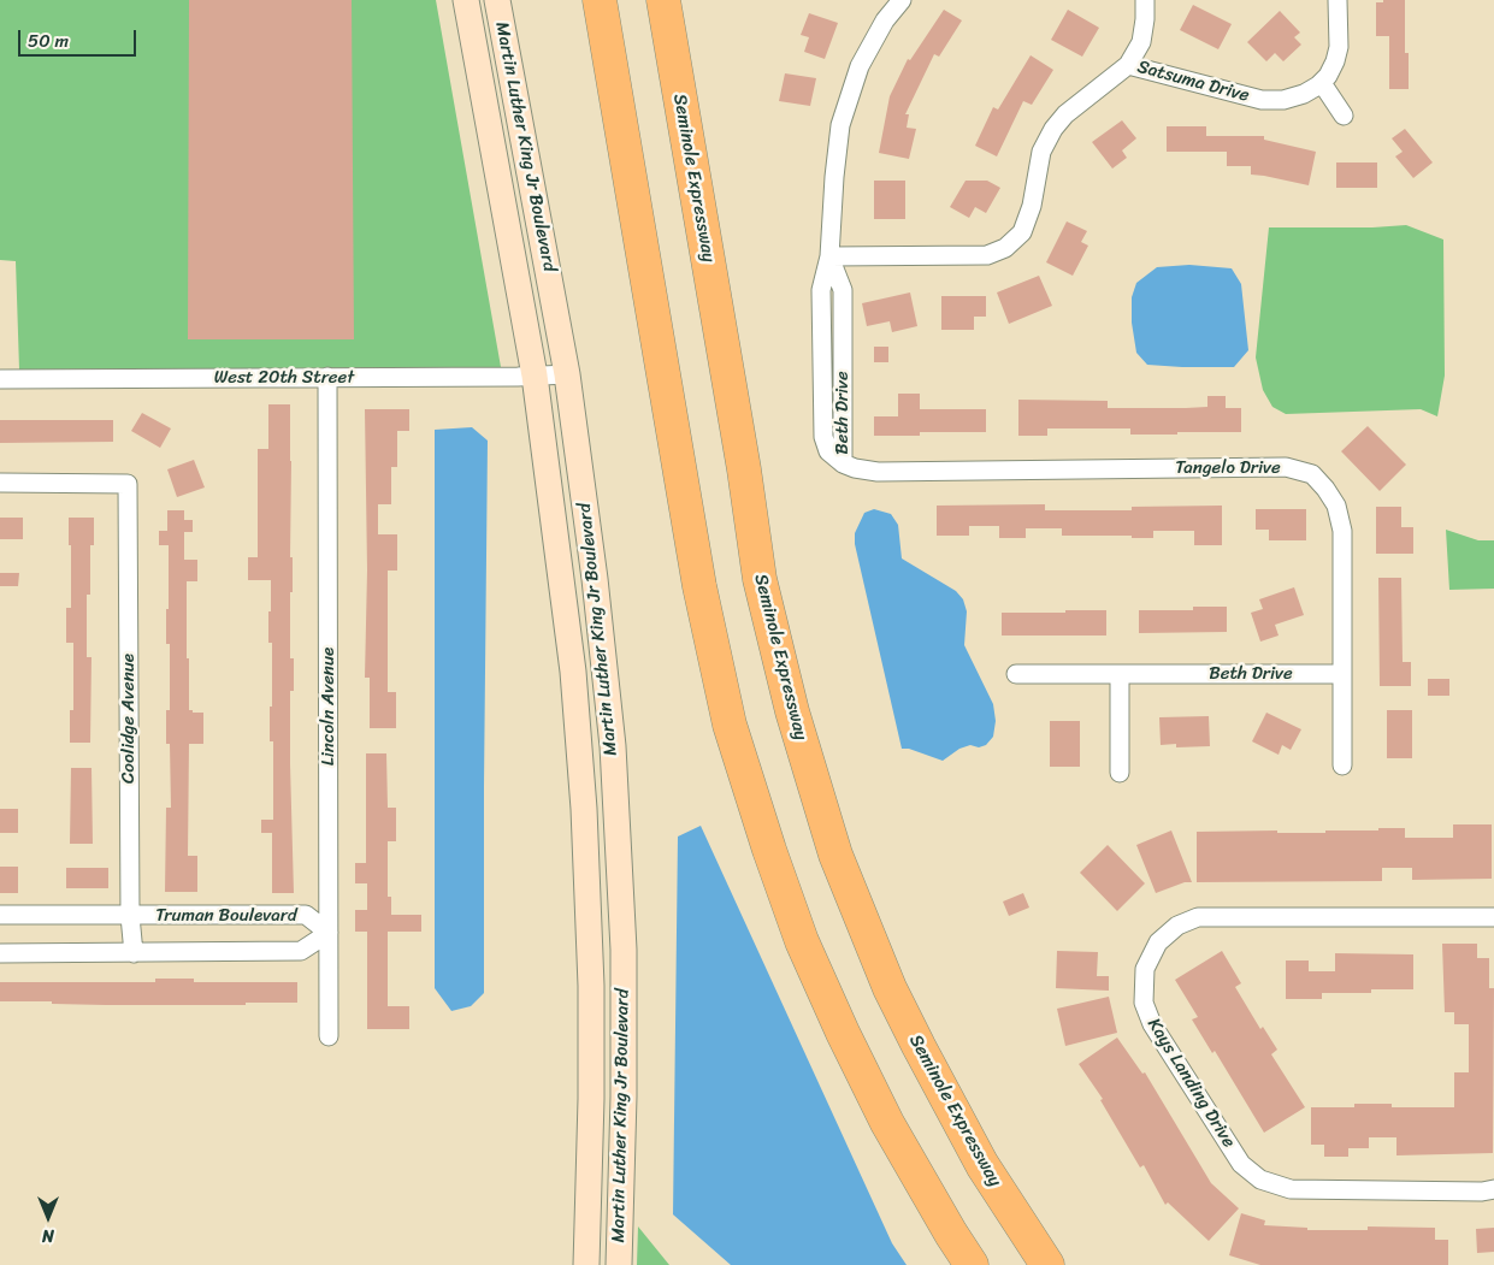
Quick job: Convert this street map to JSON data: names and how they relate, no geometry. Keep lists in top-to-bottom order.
{
  "streets": {
    "highway": ["Seminole Expressway"],
    "main road": ["Martin Luther King Jr Boulevard"],
    "street": [
      "Satsuma Drive",
      "West 20th Street",
      "Beth Drive",
      "Tangelo Drive",
      "Lincoln Avenue",
      "Coolidge Avenue",
      "Truman Boulevard",
      "Kays Landing Drive"
    ]
  },
  "crossings": [
    ["Satsuma Drive", "Beth Drive"],
    ["Martin Luther King Jr Boulevard", "West 20th Street"],
    ["West 20th Street", "Lincoln Avenue"],
    ["Beth Drive", "Tangelo Drive"],
    ["Lincoln Avenue", "Truman Boulevard"],
    ["Coolidge Avenue", "Truman Boulevard"]
  ],
  "scale_bar": "50 m",
  "north": "bottom"
}
